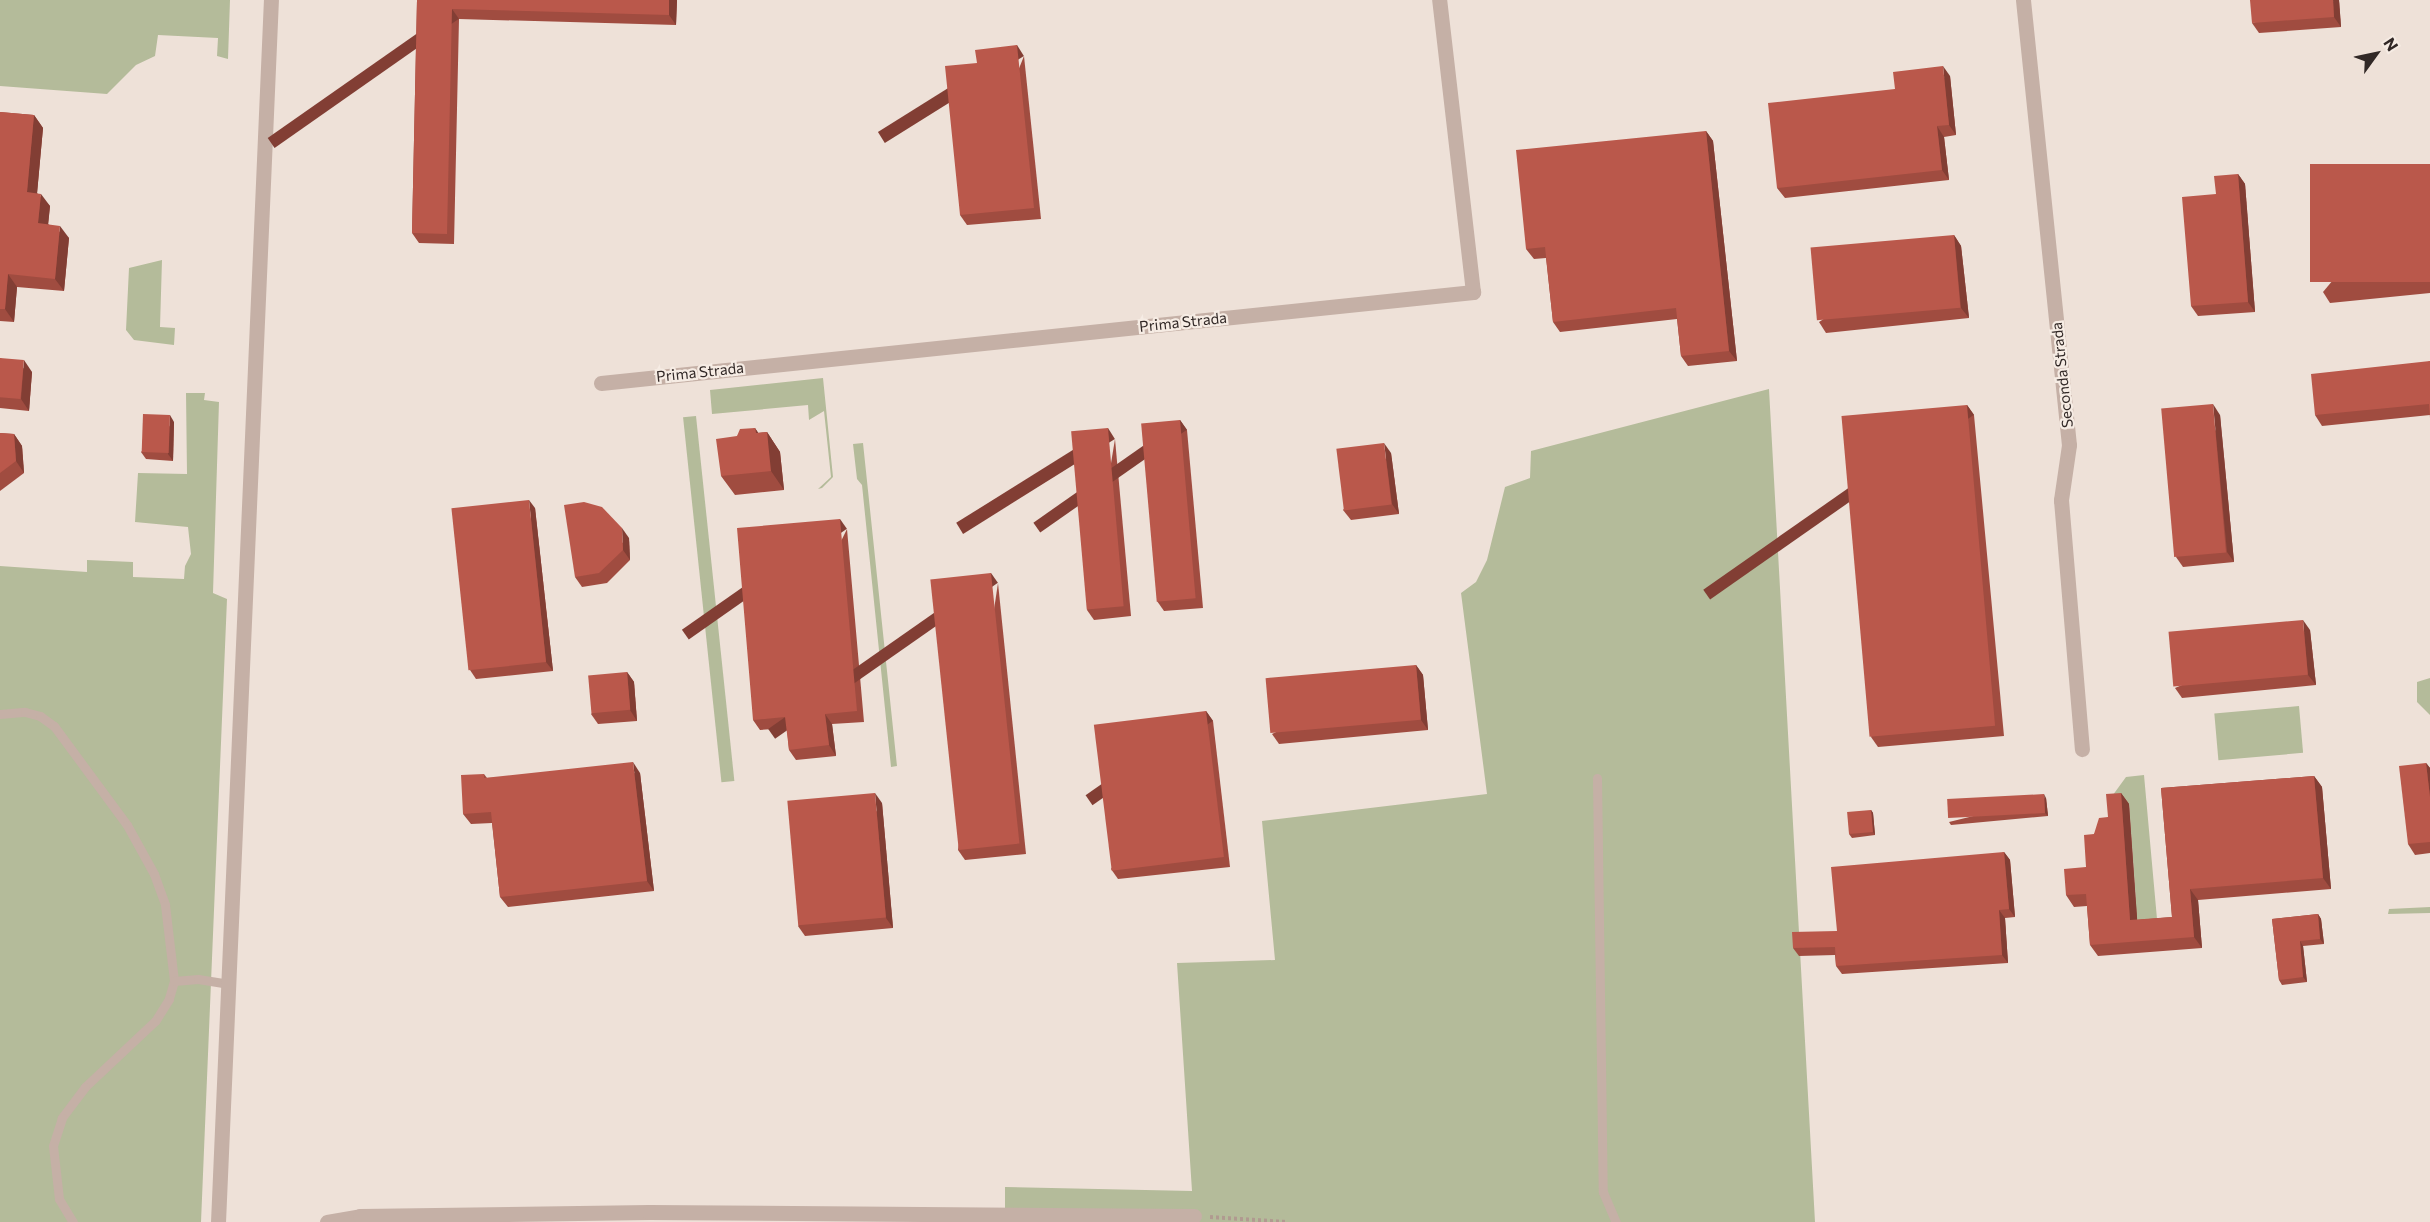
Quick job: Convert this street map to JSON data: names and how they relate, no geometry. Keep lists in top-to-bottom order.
{
  "streets": {
    "street": ["Prima Strada", "Seconda Strada"]
  },
  "north": "top right"
}
